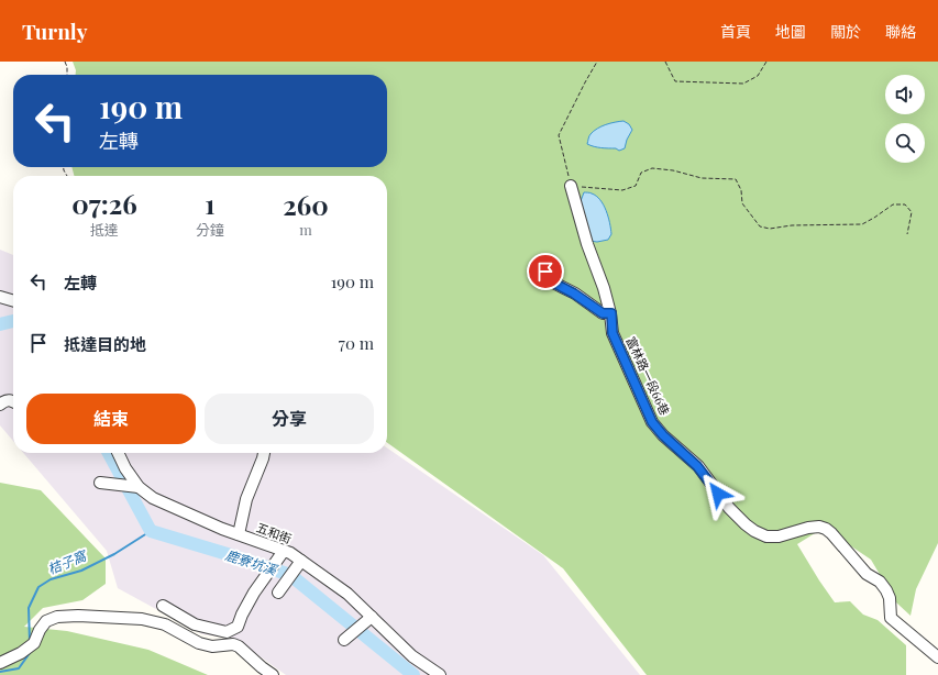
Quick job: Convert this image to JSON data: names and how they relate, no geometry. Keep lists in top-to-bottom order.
{
  "streets": {
    "street": ["富林路一段66巷", "五和街"]
  },
  "water": ["桔子窩", "鹿寮坑溪"],
  "page": {
    "header": "Turnly",
    "nav": [
      "首頁",
      "地圖",
      "關於",
      "聯絡"
    ],
    "turn": ["190 m", "左轉"],
    "eta": [
      "07:26",
      "抵達",
      "1",
      "分鐘",
      "260",
      "m"
    ],
    "list": [
      {
        "name": "左轉",
        "value": "190 m"
      },
      {
        "name": "抵達目的地",
        "value": "70 m"
      }
    ],
    "buttons": ["結束", "分享"]
  }
}
